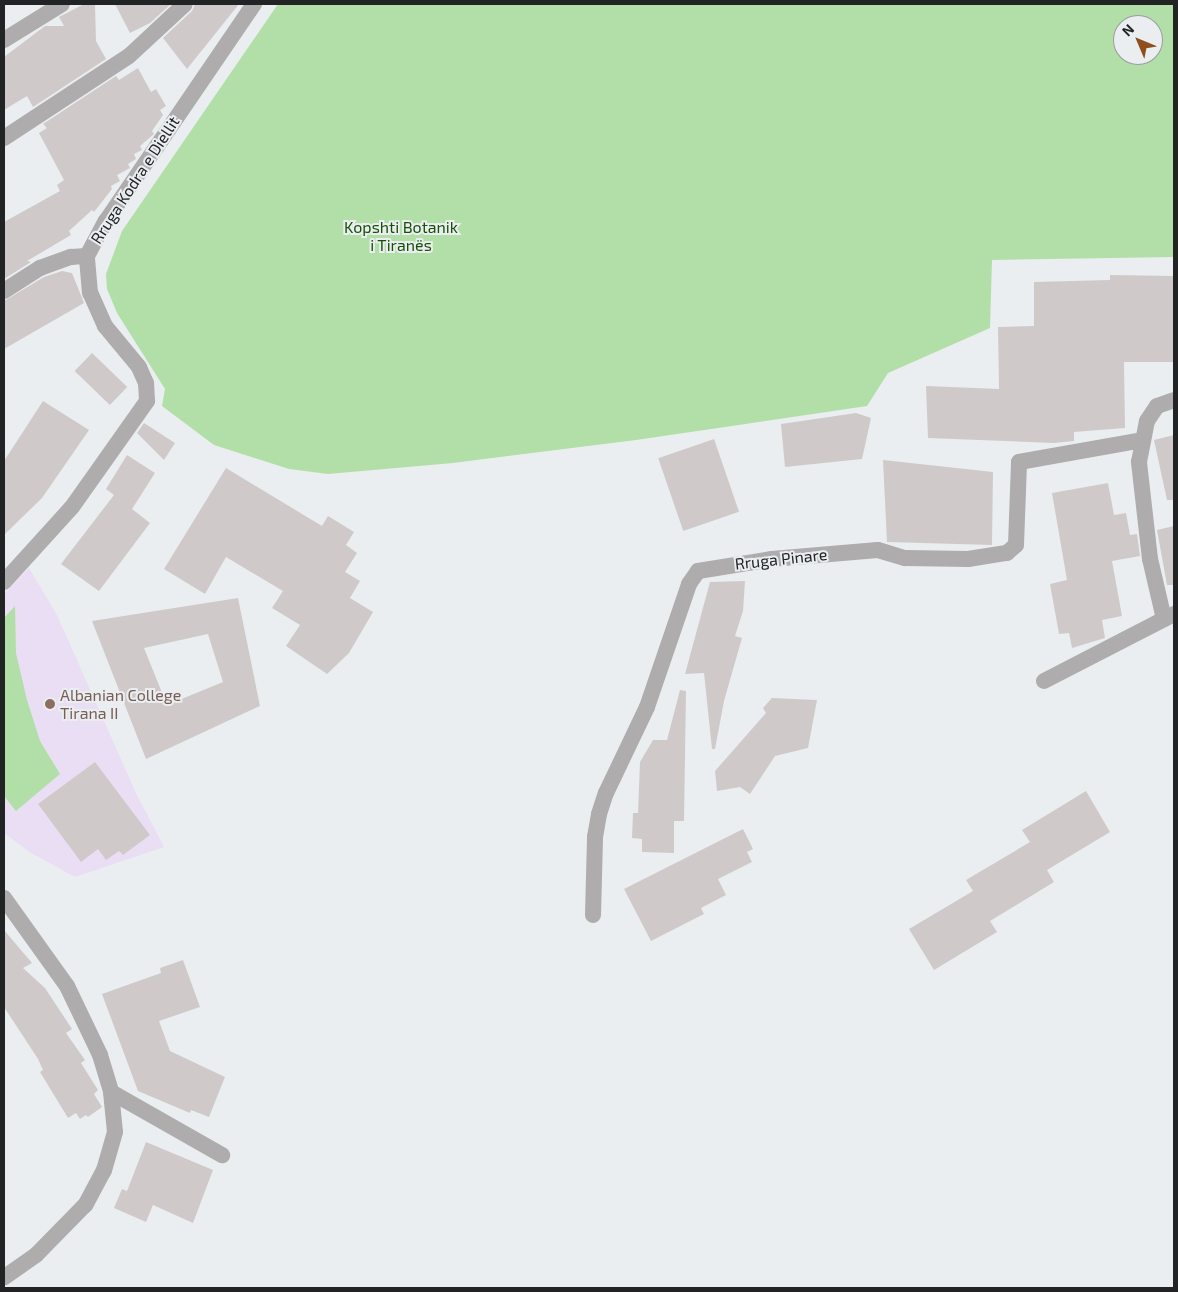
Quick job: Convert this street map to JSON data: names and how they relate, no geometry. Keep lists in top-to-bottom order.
{
  "streets": {
    "street": ["Rruga Kodra e Diellit", "Rruga Pinare"]
  },
  "parks": ["Kopshti Botanik i Tiranës"],
  "places": ["Albanian College Tirana II"],
  "north": "top left"
}
